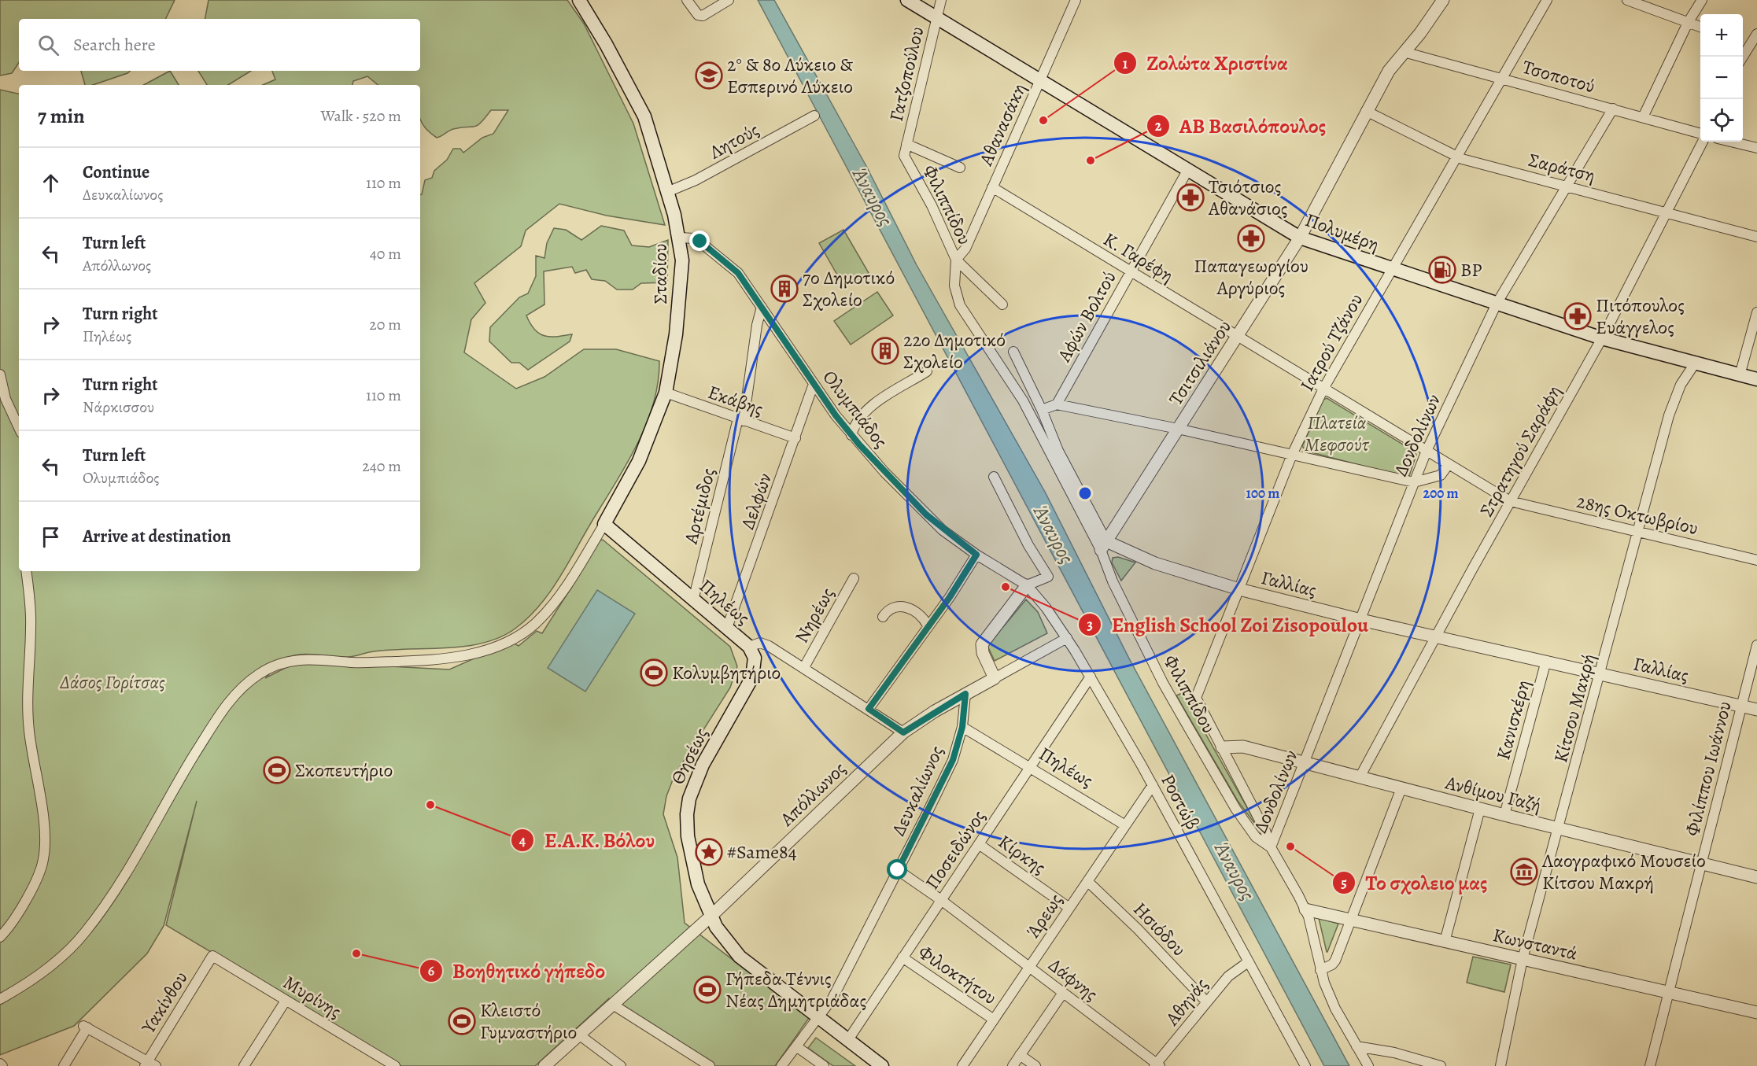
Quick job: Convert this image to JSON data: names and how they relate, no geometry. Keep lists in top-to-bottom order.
{
  "streets": {
    "main road": [
      "Πολυμέρη",
      "Σταδίου",
      "Πηλέως",
      "Θησέως"
    ],
    "street": [
      "Γατζοπούλου",
      "Τσοποτού",
      "Αθανασάκη",
      "Λητούς",
      "Σαράτση",
      "Φιλιππίδου",
      "Κ. Γαρέφη",
      "Αφών Βολτού",
      "Ιατρού Τζάνου",
      "Τσιτσιλιάνου",
      "Εκάβης",
      "Ολυμπιάδος",
      "Δονδολίνων",
      "Στρατηγού Σαράφη",
      "Δελφών",
      "Αρτέμιδος",
      "28ης Οκτωβρίου",
      "Γαλλίας",
      "Νηρέως",
      "Κίτσου Μακρή",
      "Κανισκέρη",
      "Φιλίππου Ιωάννου",
      "Δευκαλίωνος",
      "Απόλλωνος",
      "Ανθίμου Γαζή",
      "Ροστώβ",
      "Ποσειδώνος",
      "Κίρκης",
      "Άρεως",
      "Ησιόδου",
      "Κωνσταντά",
      "Φιλοκτήτου",
      "Δάφνης",
      "Μυρίνης",
      "Αθηνάς",
      "Υακίνθου"
    ]
  },
  "crossings": [
    ["Γατζοπούλου", "Φιλιππίδου"],
    ["Γατζοπούλου", "Πολυμέρη"],
    ["Τσοποτού", "Ιατρού Τζάνου"],
    ["Τσοποτού", "Τσιτσιλιάνου"],
    ["Τσοποτού", "Δονδολίνων"],
    ["Αθανασάκη", "Φιλιππίδου"],
    ["Αθανασάκη", "Πολυμέρη"],
    ["Αθανασάκη", "Κ. Γαρέφη"],
    ["Λητούς", "Σταδίου"],
    ["Σαράτση", "Ιατρού Τζάνου"],
    ["Σαράτση", "Τσιτσιλιάνου"],
    ["Σαράτση", "Δονδολίνων"],
    ["Σαράτση", "Στρατηγού Σαράφη"],
    ["Φιλιππίδου", "Ιατρού Τζάνου"],
    ["Φιλιππίδου", "Τσιτσιλιάνου"],
    ["Φιλιππίδου", "Δονδολίνων"],
    ["Φιλιππίδου", "Γαλλίας"],
    ["Φιλιππίδου", "Κωνσταντά"],
    ["Πολυμέρη", "Αφών Βολτού"],
    ["Πολυμέρη", "Ιατρού Τζάνου"],
    ["Πολυμέρη", "Τσιτσιλιάνου"],
    ["Πολυμέρη", "Δονδολίνων"],
    ["Πολυμέρη", "Στρατηγού Σαράφη"],
    ["Πολυμέρη", "Κίτσου Μακρή"],
    ["Κ. Γαρέφη", "Αφών Βολτού"],
    ["Κ. Γαρέφη", "Ιατρού Τζάνου"],
    ["Κ. Γαρέφη", "Τσιτσιλιάνου"],
    ["Κ. Γαρέφη", "Δονδολίνων"],
    ["Κ. Γαρέφη", "Στρατηγού Σαράφη"],
    ["Κ. Γαρέφη", "28ης Οκτωβρίου"],
    ["Σταδίου", "Εκάβης"],
    ["Σταδίου", "Ολυμπιάδος"],
    ["Σταδίου", "Πηλέως"],
    ["Ιατρού Τζάνου", "Δονδολίνων"],
    ["Ιατρού Τζάνου", "Γαλλίας"],
    ["Ιατρού Τζάνου", "Ανθίμου Γαζή"],
    ["Τσιτσιλιάνου", "Γαλλίας"],
    ["Εκάβης", "Δελφών"],
    ["Εκάβης", "Αρτέμιδος"],
    ["Ολυμπιάδος", "Δελφών"],
    ["Ολυμπιάδος", "Αρτέμιδος"],
    ["Ολυμπιάδος", "Ροστώβ"],
    ["Δονδολίνων", "Γαλλίας"],
    ["Δονδολίνων", "Ανθίμου Γαζή"],
    ["Στρατηγού Σαράφη", "28ης Οκτωβρίου"],
    ["Στρατηγού Σαράφη", "Γαλλίας"],
    ["Στρατηγού Σαράφη", "Ανθίμου Γαζή"],
    ["Δελφών", "Πηλέως"],
    ["Αρτέμιδος", "Πηλέως"],
    ["28ης Οκτωβρίου", "Κίτσου Μακρή"],
    ["Γαλλίας", "Κίτσου Μακρή"],
    ["Γαλλίας", "Κανισκέρη"],
    ["Γαλλίας", "Φιλίππου Ιωάννου"],
    ["Πηλέως", "Νηρέως"],
    ["Πηλέως", "Θησέως"],
    ["Πηλέως", "Δευκαλίωνος"],
    ["Πηλέως", "Απόλλωνος"],
    ["Πηλέως", "Ποσειδώνος"],
    ["Πηλέως", "Άρεως"],
    ["Κίτσου Μακρή", "Ανθίμου Γαζή"],
    ["Κίτσου Μακρή", "Κωνσταντά"],
    ["Κανισκέρη", "Ανθίμου Γαζή"],
    ["Θησέως", "Δευκαλίωνος"],
    ["Θησέως", "Απόλλωνος"],
    ["Θησέως", "Ποσειδώνος"],
    ["Φιλίππου Ιωάννου", "Ανθίμου Γαζή"],
    ["Φιλίππου Ιωάννου", "Κωνσταντά"],
    ["Δευκαλίωνος", "Απόλλωνος"],
    ["Δευκαλίωνος", "Δάφνης"],
    ["Απόλλωνος", "Ροστώβ"],
    ["Ροστώβ", "Ποσειδώνος"],
    ["Ροστώβ", "Άρεως"],
    ["Ροστώβ", "Αθηνάς"],
    ["Ποσειδώνος", "Κίρκης"],
    ["Ποσειδώνος", "Φιλοκτήτου"],
    ["Ποσειδώνος", "Δάφνης"],
    ["Κίρκης", "Άρεως"],
    ["Άρεως", "Ησιόδου"],
    ["Άρεως", "Φιλοκτήτου"],
    ["Άρεως", "Δάφνης"],
    ["Ησιόδου", "Αθηνάς"],
    ["Δάφνης", "Αθηνάς"],
    ["Μυρίνης", "Υακίνθου"]
  ],
  "water": ["Άναυρος"],
  "parks": ["Πλατεία Μεφσούτ", "Δάσος Γορίτσας"],
  "places": {
    "school or university": ["2° & 8ο Λύκειο & Εσπερινό Λύκειο"],
    "other": [
      "Ζολώτα Χριστίνα",
      "ΑΒ Βασιλόπουλος",
      "English School Zoi Zisopoulou",
      "Ε.Α.Κ. Βόλου",
      "Το σχολειο μας",
      "Βοηθητικό γήπεδο"
    ],
    "pharmacy": ["Τσιότσιος Αθανάσιος", "Παπαγεωργίου Αργύριος", "Πιτόπουλος Ευάγγελος"],
    "fuel station": ["BP"],
    "building": ["7ο Δημοτικό Σχολείο", "22ο Δημοτικό Σχολείο"],
    "sports": [
      "Κολυμβητήριο",
      "Σκοπευτήριο",
      "Γήπεδα Τέννις Νέας Δημητριάδας",
      "Κλειστό Γυμναστήριο"
    ],
    "place": ["#Same84"],
    "museum": ["Λαογραφικό Μουσείο Κίτσου Μακρή"]
  },
  "page": {
    "map_buttons": ["+", "−"],
    "search": "Search here",
    "heading": ["7 min", "Walk · 520 m"],
    "list": [
      ["Continue", "Δευκαλίωνος", "110 m"],
      ["Turn left", "Απόλλωνος", "40 m"],
      ["Turn right", "Πηλέως", "20 m"],
      ["Turn right", "Νάρκισσου", "110 m"],
      ["Turn left", "Ολυμπιάδος", "240 m"],
      "Arrive at destination"
    ]
  },
  "rings": ["100 m", "200 m"]
}
